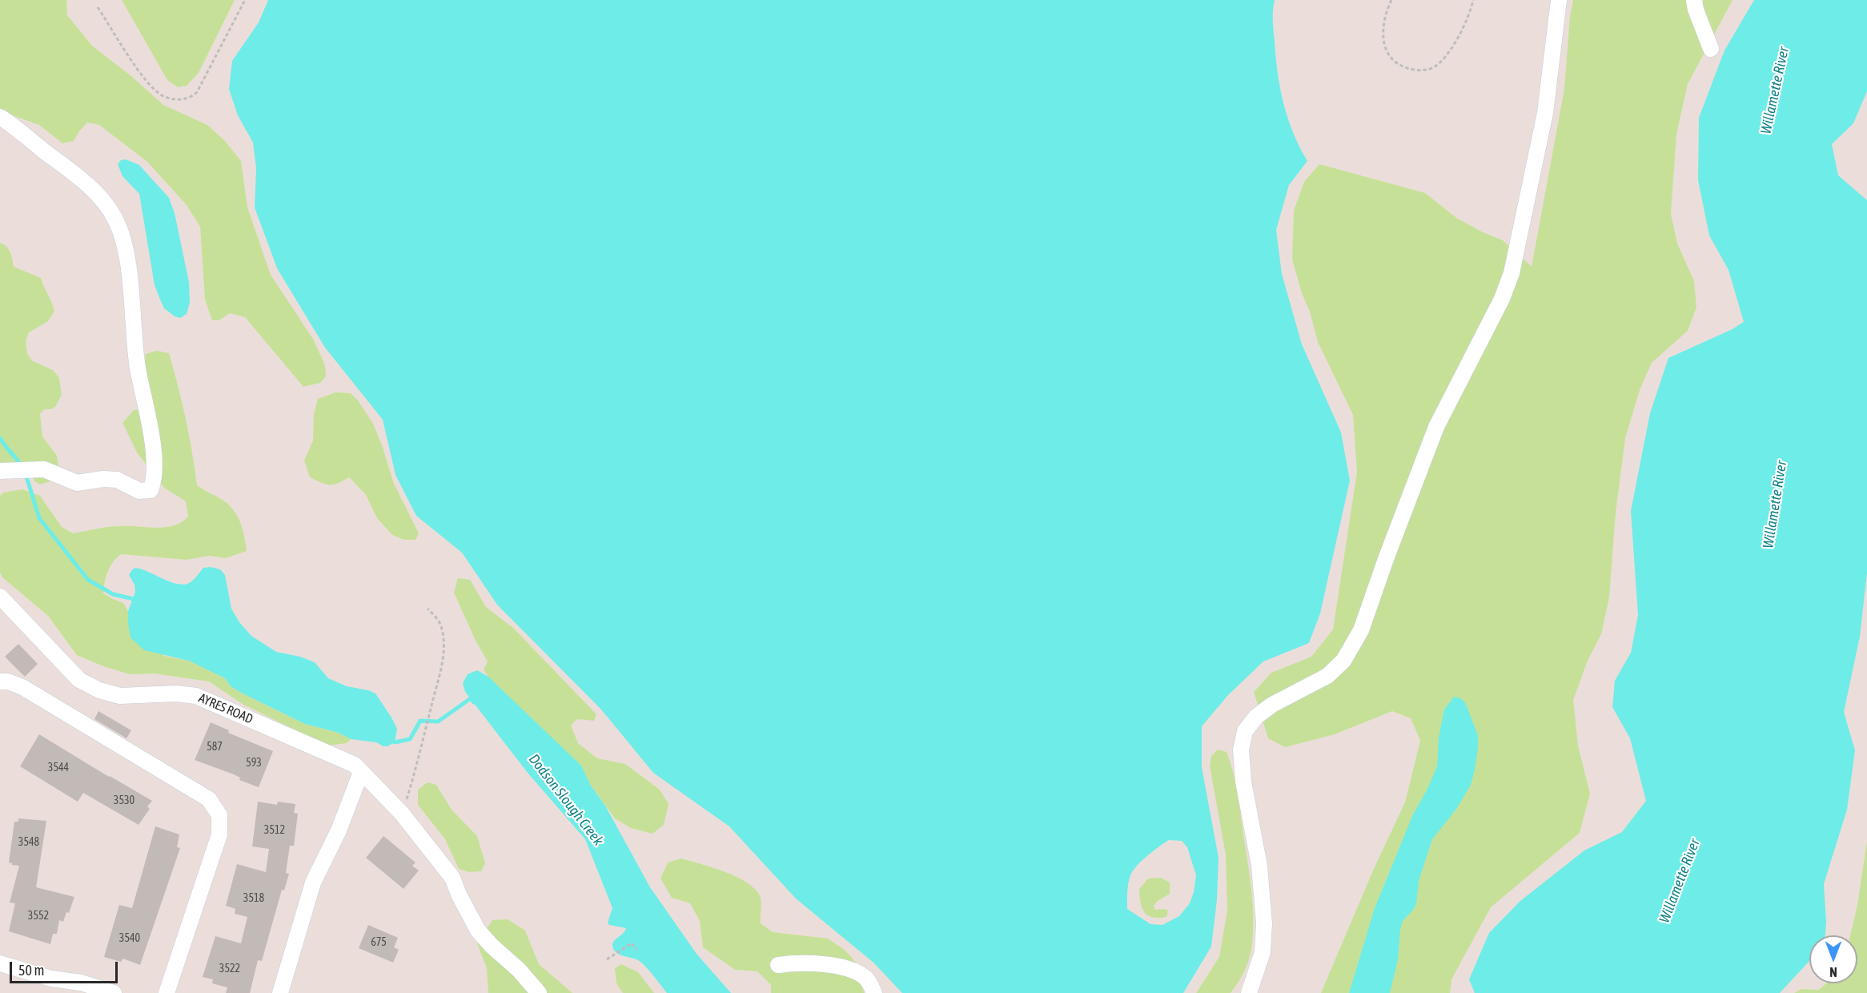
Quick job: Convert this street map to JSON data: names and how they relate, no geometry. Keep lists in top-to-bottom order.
{
  "streets": {
    "street": ["AYRES ROAD"]
  },
  "water": ["Willamette River", "Dodson Slough Creek"],
  "house_numbers": [
    "587",
    "593",
    "3544",
    "3530",
    "3512",
    "3548",
    "3518",
    "3552",
    "3540",
    "675",
    "3522"
  ],
  "scale_bar": "50 m",
  "north": "bottom"
}
